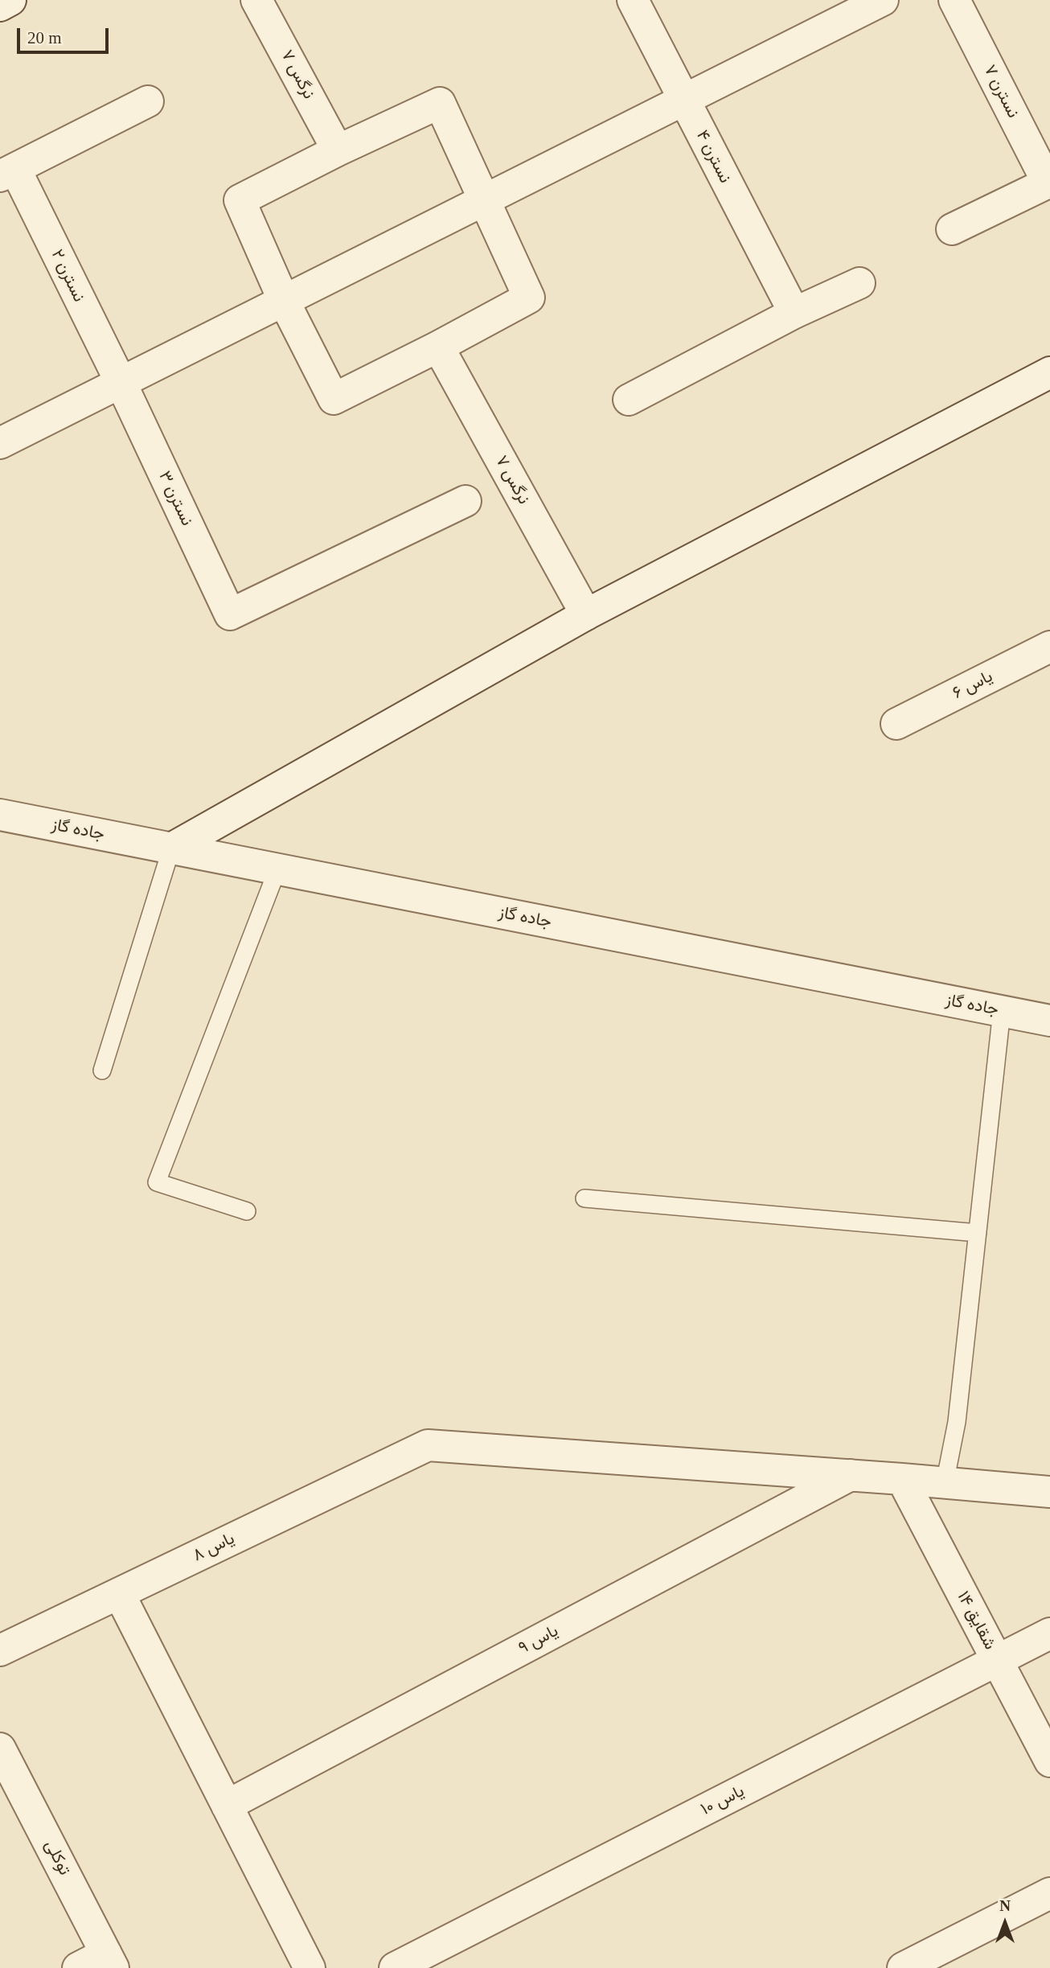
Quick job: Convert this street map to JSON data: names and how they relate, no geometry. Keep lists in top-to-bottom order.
{
  "streets": {
    "street": [
      "نرگس ۷",
      "نسترن ۷",
      "نسترن ۴",
      "نسترن ۲",
      "نسترن ۳",
      "یاس ۶",
      "جاده گاز",
      "یاس ۸",
      "شقایق ۱۴",
      "یاس ۹",
      "یاس ۱۰",
      "توکلی"
    ]
  },
  "crossings": [
    ["نسترن ۲", "نسترن ۳"],
    ["یاس ۸", "یاس ۹"],
    ["شقایق ۱۴", "یاس ۱۰"]
  ],
  "scale_bar": "20 m",
  "north": "top"
}
